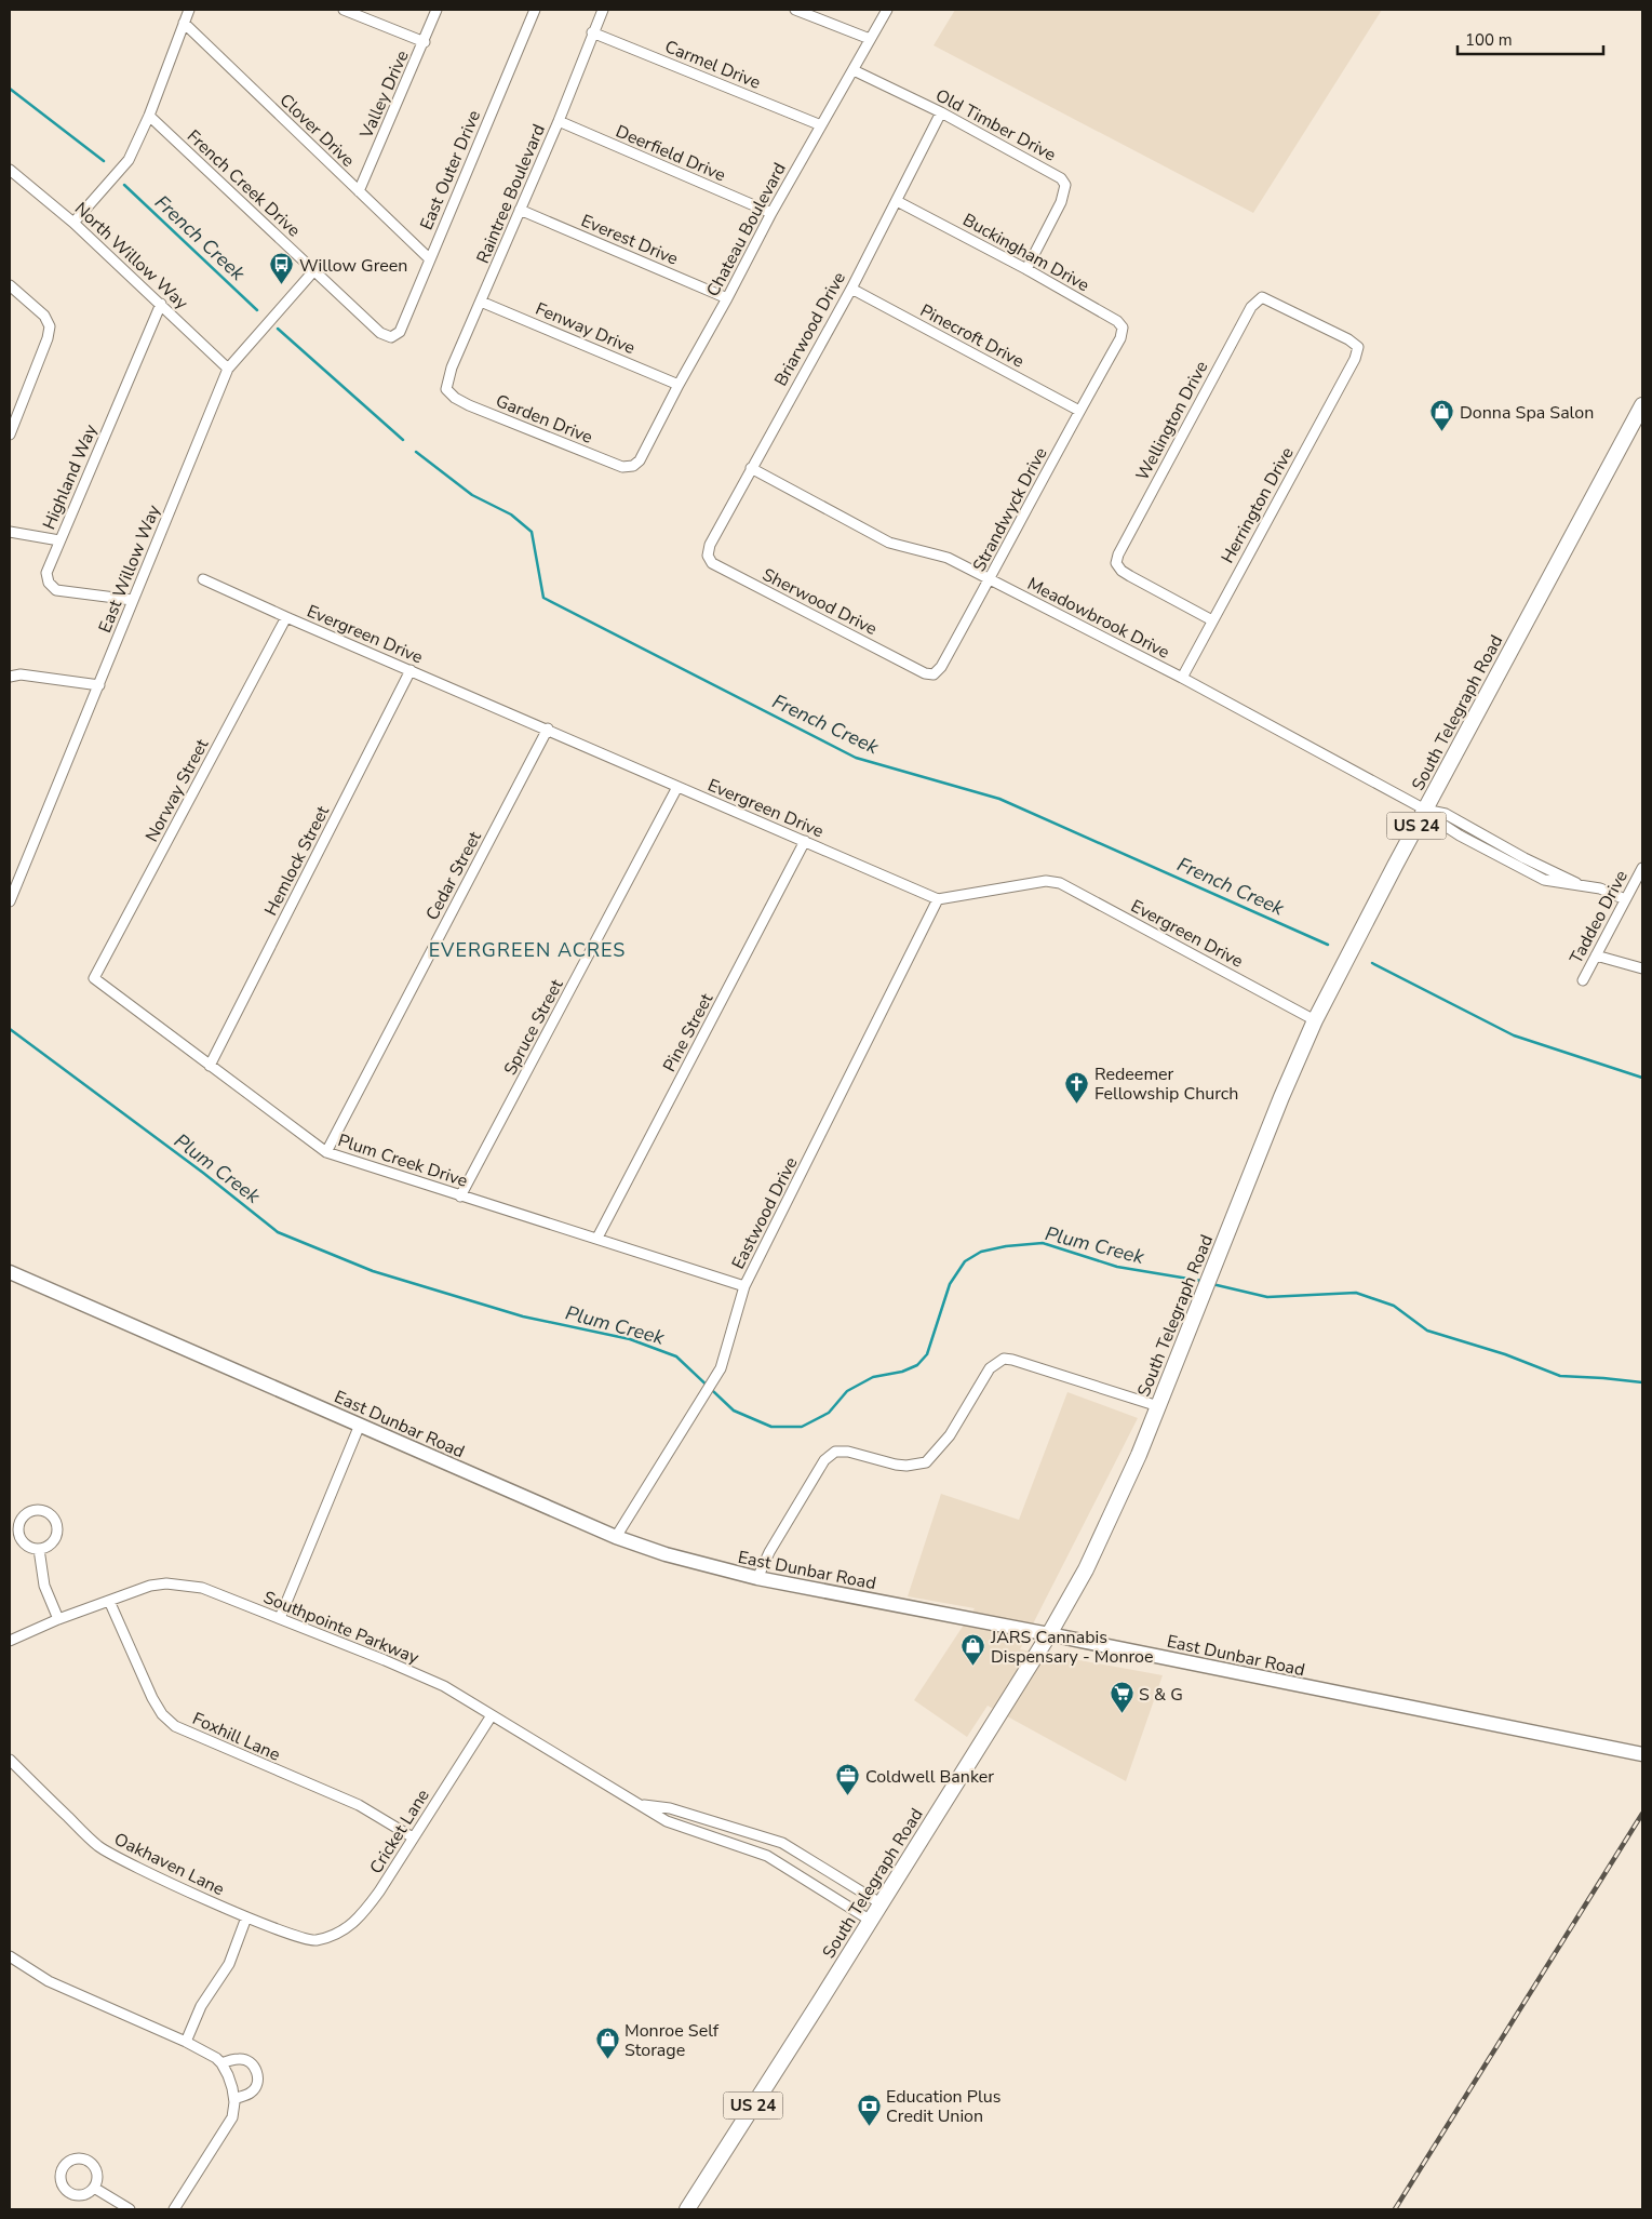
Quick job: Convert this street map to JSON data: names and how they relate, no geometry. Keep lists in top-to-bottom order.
{
  "streets": {
    "main road": ["South Telegraph Road", "US 24"],
    "street": [
      "Carmel Drive",
      "Valley Drive",
      "Old Timber Drive",
      "Clover Drive",
      "Deerfield Drive",
      "East Outer Drive",
      "French Creek Drive",
      "Raintree Boulevard",
      "Chateau Boulevard",
      "Everest Drive",
      "Buckingham Drive",
      "North Willow Way",
      "Fenway Drive",
      "Briarwood Drive",
      "Pinecroft Drive",
      "Garden Drive",
      "Wellington Drive",
      "Highland Way",
      "Herrington Drive",
      "Strandwyck Drive",
      "East Willow Way",
      "Sherwood Drive",
      "Meadowbrook Drive",
      "Evergreen Drive",
      "Norway Street",
      "Hemlock Street",
      "Cedar Street",
      "Taddeo Drive",
      "Spruce Street",
      "Pine Street",
      "Plum Creek Drive",
      "Eastwood Drive",
      "East Dunbar Road",
      "Southpointe Parkway",
      "Foxhill Lane",
      "Cricket Lane",
      "Oakhaven Lane"
    ]
  },
  "crossings": [
    ["Carmel Drive", "Raintree Boulevard"],
    ["Carmel Drive", "Chateau Boulevard"],
    ["Valley Drive", "Clover Drive"],
    ["Old Timber Drive", "Chateau Boulevard"],
    ["Old Timber Drive", "Buckingham Drive"],
    ["Old Timber Drive", "Briarwood Drive"],
    ["Clover Drive", "East Outer Drive"],
    ["Deerfield Drive", "Raintree Boulevard"],
    ["Deerfield Drive", "Chateau Boulevard"],
    ["East Outer Drive", "French Creek Drive"],
    ["French Creek Drive", "East Willow Way"],
    ["Raintree Boulevard", "Everest Drive"],
    ["Raintree Boulevard", "Fenway Drive"],
    ["Raintree Boulevard", "Garden Drive"],
    ["Chateau Boulevard", "Everest Drive"],
    ["Chateau Boulevard", "Fenway Drive"],
    ["Chateau Boulevard", "Garden Drive"],
    ["Buckingham Drive", "Briarwood Drive"],
    ["Buckingham Drive", "Strandwyck Drive"],
    ["North Willow Way", "Highland Way"],
    ["North Willow Way", "East Willow Way"],
    ["Briarwood Drive", "Pinecroft Drive"],
    ["Briarwood Drive", "Sherwood Drive"],
    ["Briarwood Drive", "Meadowbrook Drive"],
    ["Pinecroft Drive", "Strandwyck Drive"],
    ["Wellington Drive", "Herrington Drive"],
    ["Highland Way", "East Willow Way"],
    ["Herrington Drive", "Meadowbrook Drive"],
    ["Strandwyck Drive", "Sherwood Drive"],
    ["Strandwyck Drive", "Meadowbrook Drive"],
    ["Meadowbrook Drive", "South Telegraph Road"],
    ["Meadowbrook Drive", "Taddeo Drive"],
    ["Evergreen Drive", "South Telegraph Road"],
    ["Evergreen Drive", "Norway Street"],
    ["Evergreen Drive", "Hemlock Street"],
    ["Evergreen Drive", "Cedar Street"],
    ["Evergreen Drive", "Spruce Street"],
    ["Evergreen Drive", "Pine Street"],
    ["Evergreen Drive", "Eastwood Drive"],
    ["South Telegraph Road", "East Dunbar Road"],
    ["South Telegraph Road", "Southpointe Parkway"],
    ["Norway Street", "Plum Creek Drive"],
    ["Hemlock Street", "Plum Creek Drive"],
    ["Cedar Street", "Plum Creek Drive"],
    ["Spruce Street", "Plum Creek Drive"],
    ["Pine Street", "Plum Creek Drive"],
    ["Plum Creek Drive", "Eastwood Drive"],
    ["Eastwood Drive", "East Dunbar Road"],
    ["Southpointe Parkway", "Foxhill Lane"],
    ["Southpointe Parkway", "Cricket Lane"],
    ["Foxhill Lane", "Cricket Lane"],
    ["Cricket Lane", "Oakhaven Lane"]
  ],
  "districts": ["EVERGREEN ACRES"],
  "water": ["French Creek", "Plum Creek"],
  "places": {
    "bus stop": ["Willow Green"],
    "shop": ["Donna Spa Salon", "JARS Cannabis Dispensary - Monroe", "Monroe Self Storage"],
    "church": ["Redeemer Fellowship Church"],
    "supermarket": ["S & G"],
    "office": ["Coldwell Banker"],
    "bank": ["Education Plus Credit Union"]
  },
  "scale_bar": "100 m"
}
